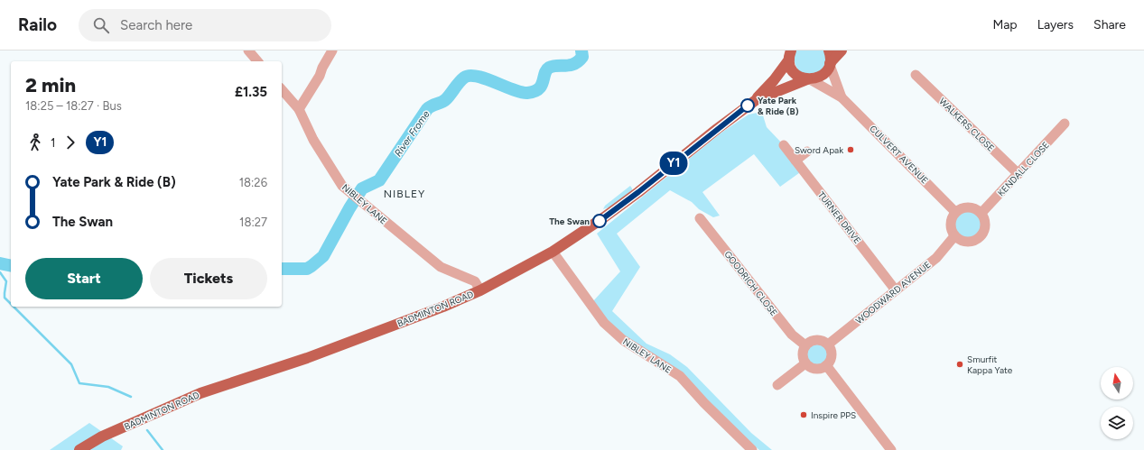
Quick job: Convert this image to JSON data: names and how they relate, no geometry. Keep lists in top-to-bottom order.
{
  "streets": {
    "main road": ["BADMINTON ROAD"],
    "street": [
      "WALKERS CLOSE",
      "CULVERT AVENUE",
      "KENDALL CLOSE",
      "NIBLEY LANE",
      "TURNER DRIVE",
      "GOODRICH CLOSE",
      "WOODWARD AVENUE"
    ]
  },
  "crossings": [
    ["WALKERS CLOSE", "KENDALL CLOSE"],
    ["CULVERT AVENUE", "KENDALL CLOSE"],
    ["CULVERT AVENUE", "WOODWARD AVENUE"],
    ["CULVERT AVENUE", "BADMINTON ROAD"],
    ["KENDALL CLOSE", "WOODWARD AVENUE"],
    ["NIBLEY LANE", "BADMINTON ROAD"],
    ["TURNER DRIVE", "WOODWARD AVENUE"],
    ["GOODRICH CLOSE", "WOODWARD AVENUE"]
  ],
  "districts": ["NIBLEY"],
  "water": ["River Frome"],
  "places": [
    "Yate Park & Ride (B)",
    "Sword Apak",
    "The Swan",
    "Smurfit Kappa Yate",
    "Inspire PPS"
  ],
  "lines": ["bus line Y1"],
  "north": "top",
  "page": {
    "header": "Railo",
    "search": "Search here",
    "nav": ["Map", "Layers", "Share"],
    "on_map": "Y1",
    "heading": ["2 min", "18:25 – 18:27 · Bus", "£1.35"],
    "legs": ["1", "Y1"],
    "list": [
      {
        "name": "Yate Park & Ride (B)",
        "value": "18:26"
      },
      {
        "name": "The Swan",
        "value": "18:27"
      }
    ],
    "buttons": ["Start", "Tickets"]
  }
}
